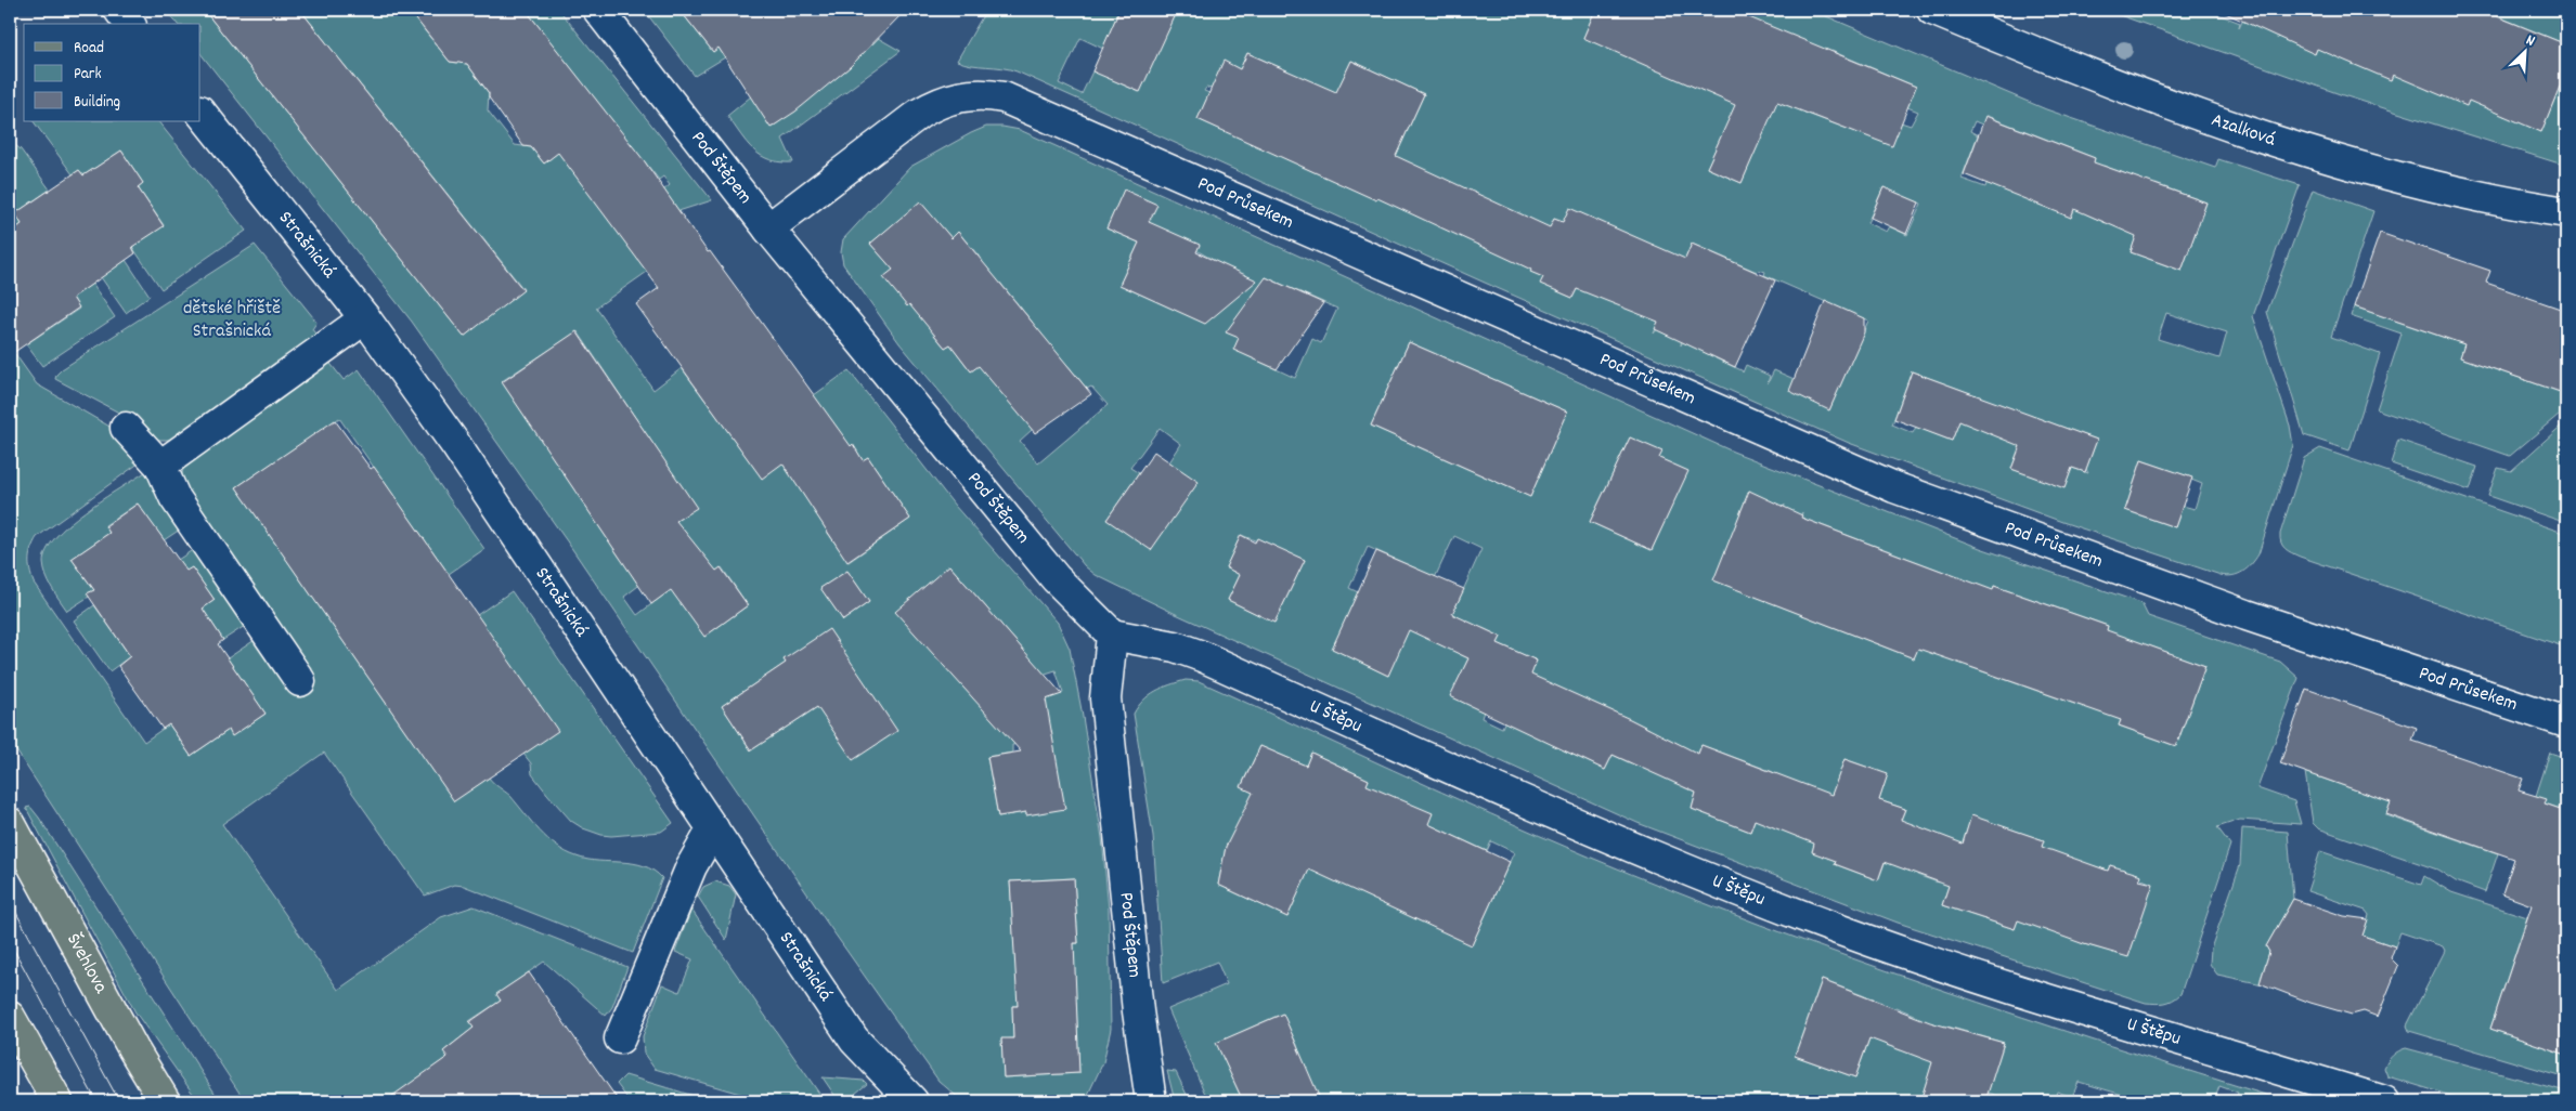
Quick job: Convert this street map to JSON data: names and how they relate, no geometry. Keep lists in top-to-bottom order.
{
  "streets": {
    "main road": ["Švehlova"],
    "street": [
      "Azalková",
      "Pod Štěpem",
      "Pod Průsekem",
      "Strašnická",
      "U Štěpu"
    ]
  },
  "crossings": [
    ["Pod Štěpem", "Pod Průsekem"],
    ["Pod Štěpem", "U Štěpu"]
  ],
  "parks": ["dětské hřiště Strašnická"],
  "legend": ["Road", "Park", "Building"],
  "north": "top right"
}
